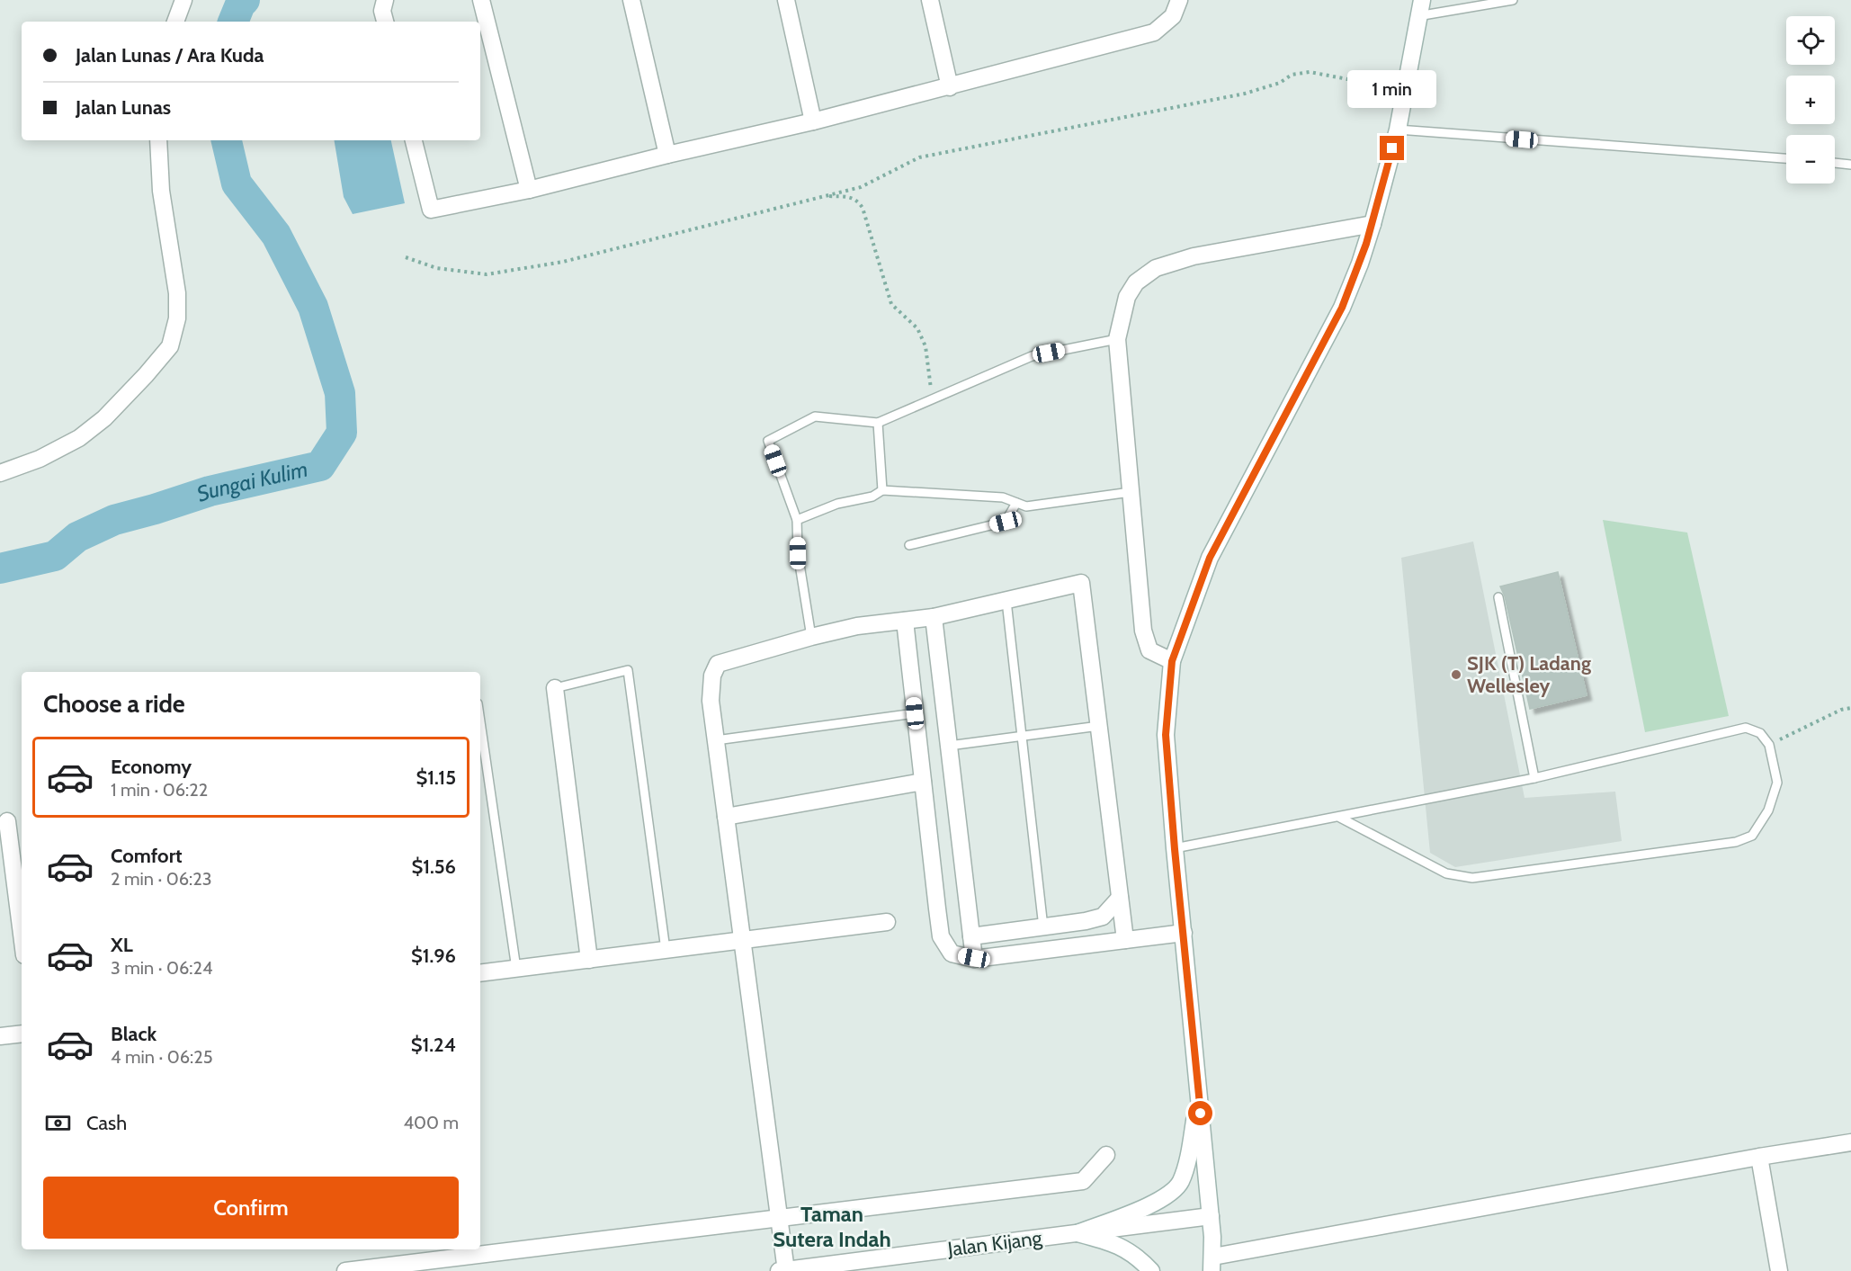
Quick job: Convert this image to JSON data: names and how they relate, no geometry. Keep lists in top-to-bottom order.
{
  "streets": {
    "street": ["Jalan Kijang"]
  },
  "districts": ["Taman Sutera Indah"],
  "water": ["Sungai Kulim"],
  "places": ["SJK (T) Ladang Wellesley"],
  "page": {
    "map_buttons": ["+", "−"],
    "banner": ["Jalan Lunas / Ara Kuda", "Jalan Lunas"],
    "bubble": "1 min",
    "heading": "Choose a ride",
    "list": [
      {
        "name": "Economy",
        "note": "1 min · 06:22",
        "value": "$1.15"
      },
      {
        "name": "Comfort",
        "note": "2 min · 06:23",
        "value": "$1.56"
      },
      {
        "name": "XL",
        "note": "3 min · 06:24",
        "value": "$1.96"
      },
      {
        "name": "Black",
        "note": "4 min · 06:25",
        "value": "$1.24"
      }
    ],
    "pay": ["Cash", "400 m"],
    "buttons": "Confirm"
  }
}
